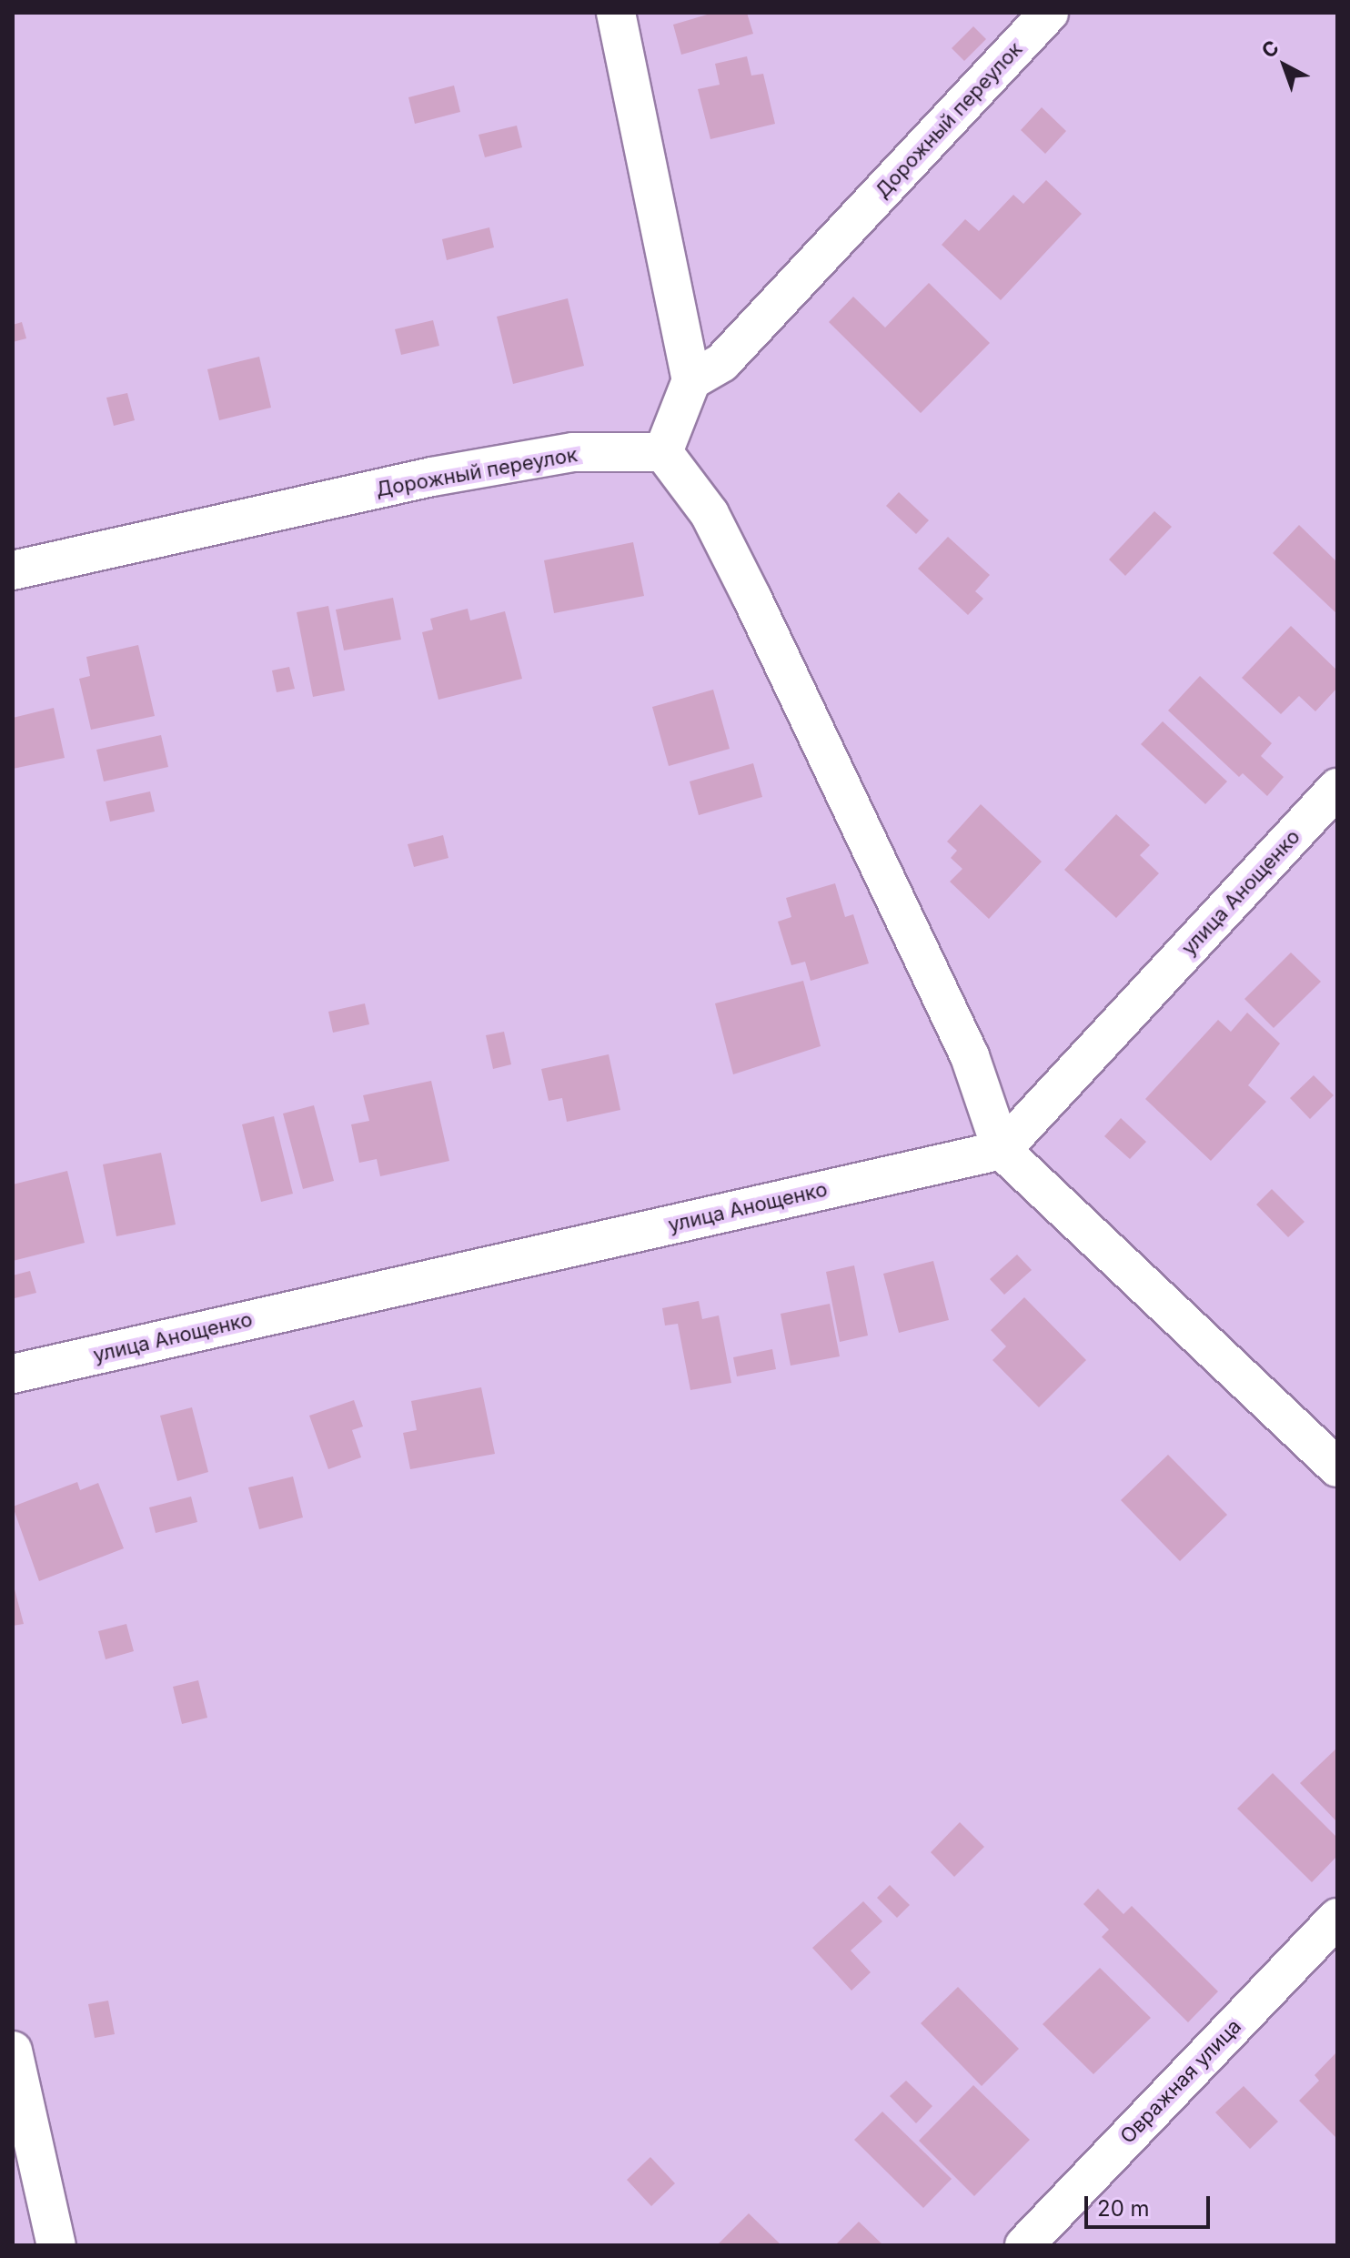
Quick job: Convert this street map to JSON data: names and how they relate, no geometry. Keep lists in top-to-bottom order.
{
  "streets": {
    "street": ["Дорожный переулок", "улица Анощенко", "Овражная улица"]
  },
  "scale_bar": "20 m",
  "north": "top left"
}
